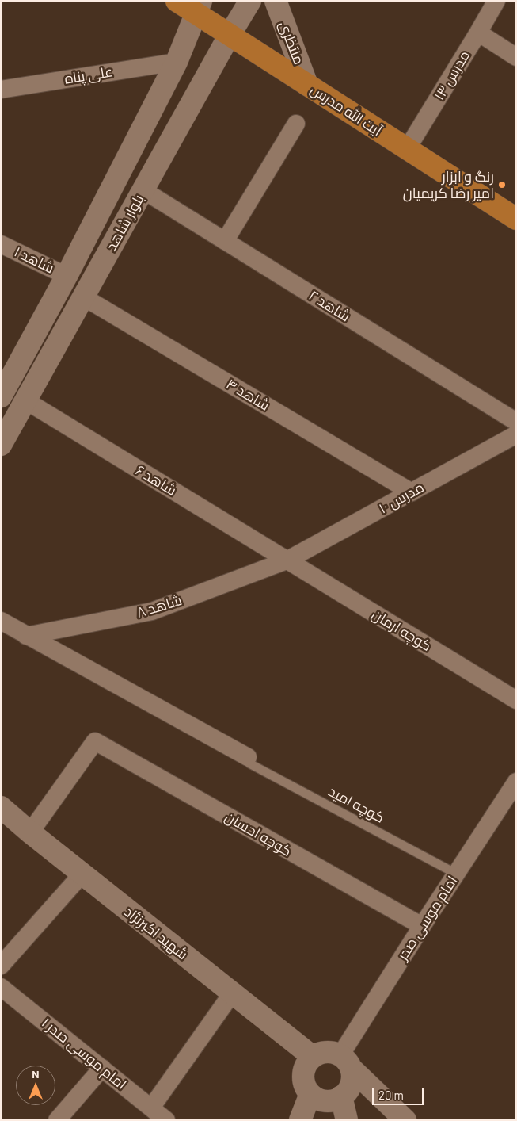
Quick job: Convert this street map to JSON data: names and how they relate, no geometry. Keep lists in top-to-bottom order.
{
  "streets": {
    "main road": ["آیت الله مدرس"],
    "street": [
      "منتظری",
      "علی پناه",
      "مدرس ۱۳",
      "بلوار شاهد",
      "شاهد ۱",
      "شاهد ۲",
      "شاهد ۴",
      "شاهد ۶",
      "مدرس ۱۰",
      "شاهد ۸",
      "کوچه ارمان",
      "کوچه احسان",
      "امام موسی صدر",
      "شهید اکبرنژاد",
      "امام موسی صدر ۱"
    ],
    "lane": ["کوچه امید"]
  },
  "crossings": [
    ["منتظری", "آیت الله مدرس"],
    ["علی پناه", "بلوار شاهد"],
    ["مدرس ۱۳", "آیت الله مدرس"],
    ["آیت الله مدرس", "بلوار شاهد"],
    ["بلوار شاهد", "شاهد ۱"],
    ["بلوار شاهد", "شاهد ۲"],
    ["بلوار شاهد", "شاهد ۴"],
    ["بلوار شاهد", "شاهد ۶"],
    ["شاهد ۴", "مدرس ۱۰"],
    ["شاهد ۶", "مدرس ۱۰"],
    ["شاهد ۶", "شاهد ۸"],
    ["شاهد ۶", "کوچه ارمان"],
    ["مدرس ۱۰", "شاهد ۸"],
    ["مدرس ۱۰", "کوچه ارمان"],
    ["شاهد ۸", "کوچه ارمان"],
    ["کوچه امید", "امام موسی صدر"],
    ["کوچه احسان", "امام موسی صدر"],
    ["کوچه احسان", "شهید اکبرنژاد"],
    ["امام موسی صدر", "شهید اکبرنژاد"]
  ],
  "places": ["رنگ و ابزار امیر رضا کریمیان"],
  "scale_bar": "20 m",
  "north": "top"
}
